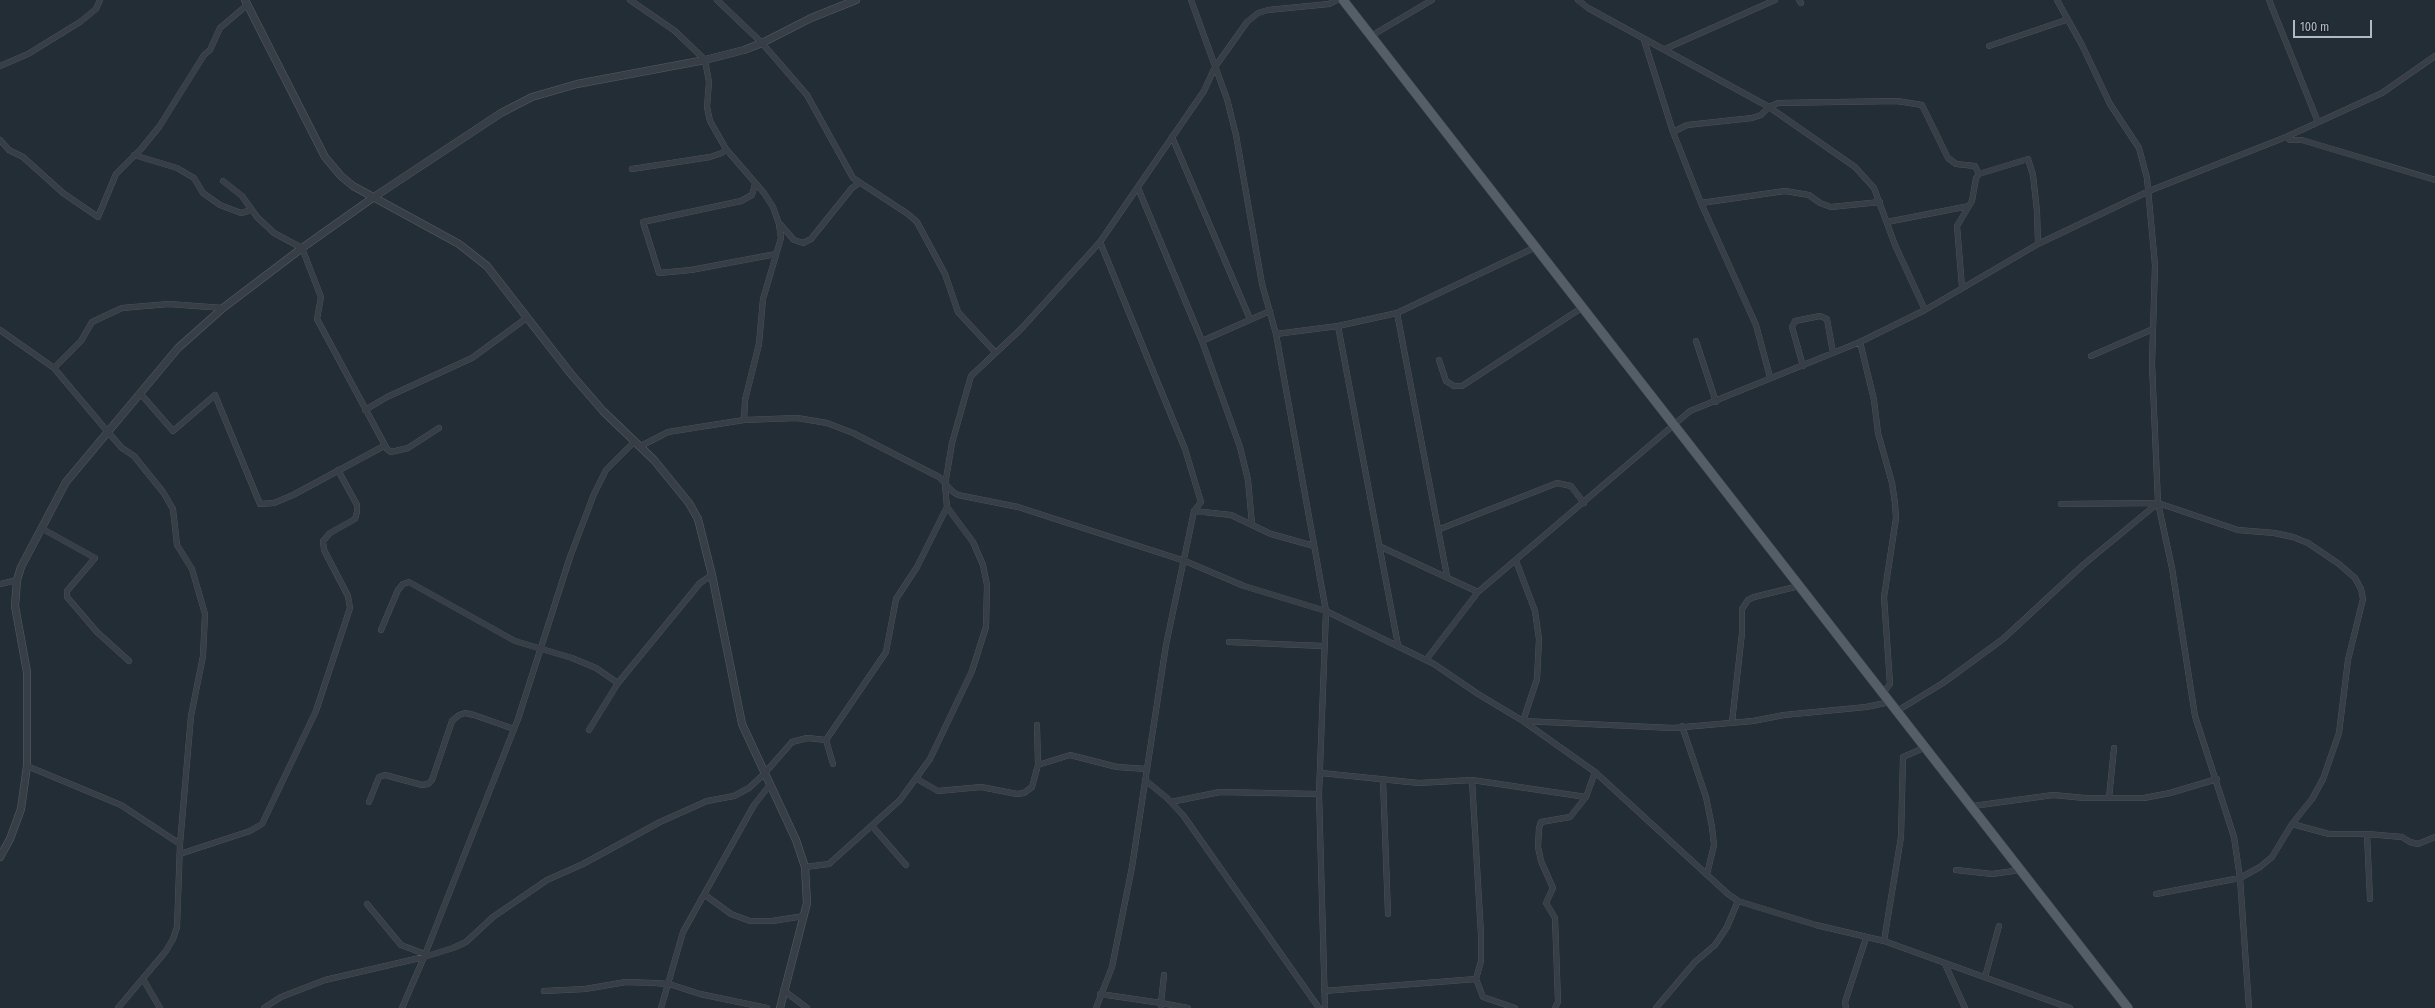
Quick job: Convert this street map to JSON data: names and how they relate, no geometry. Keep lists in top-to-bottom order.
{
  "scale_bar": "100 m"
}
